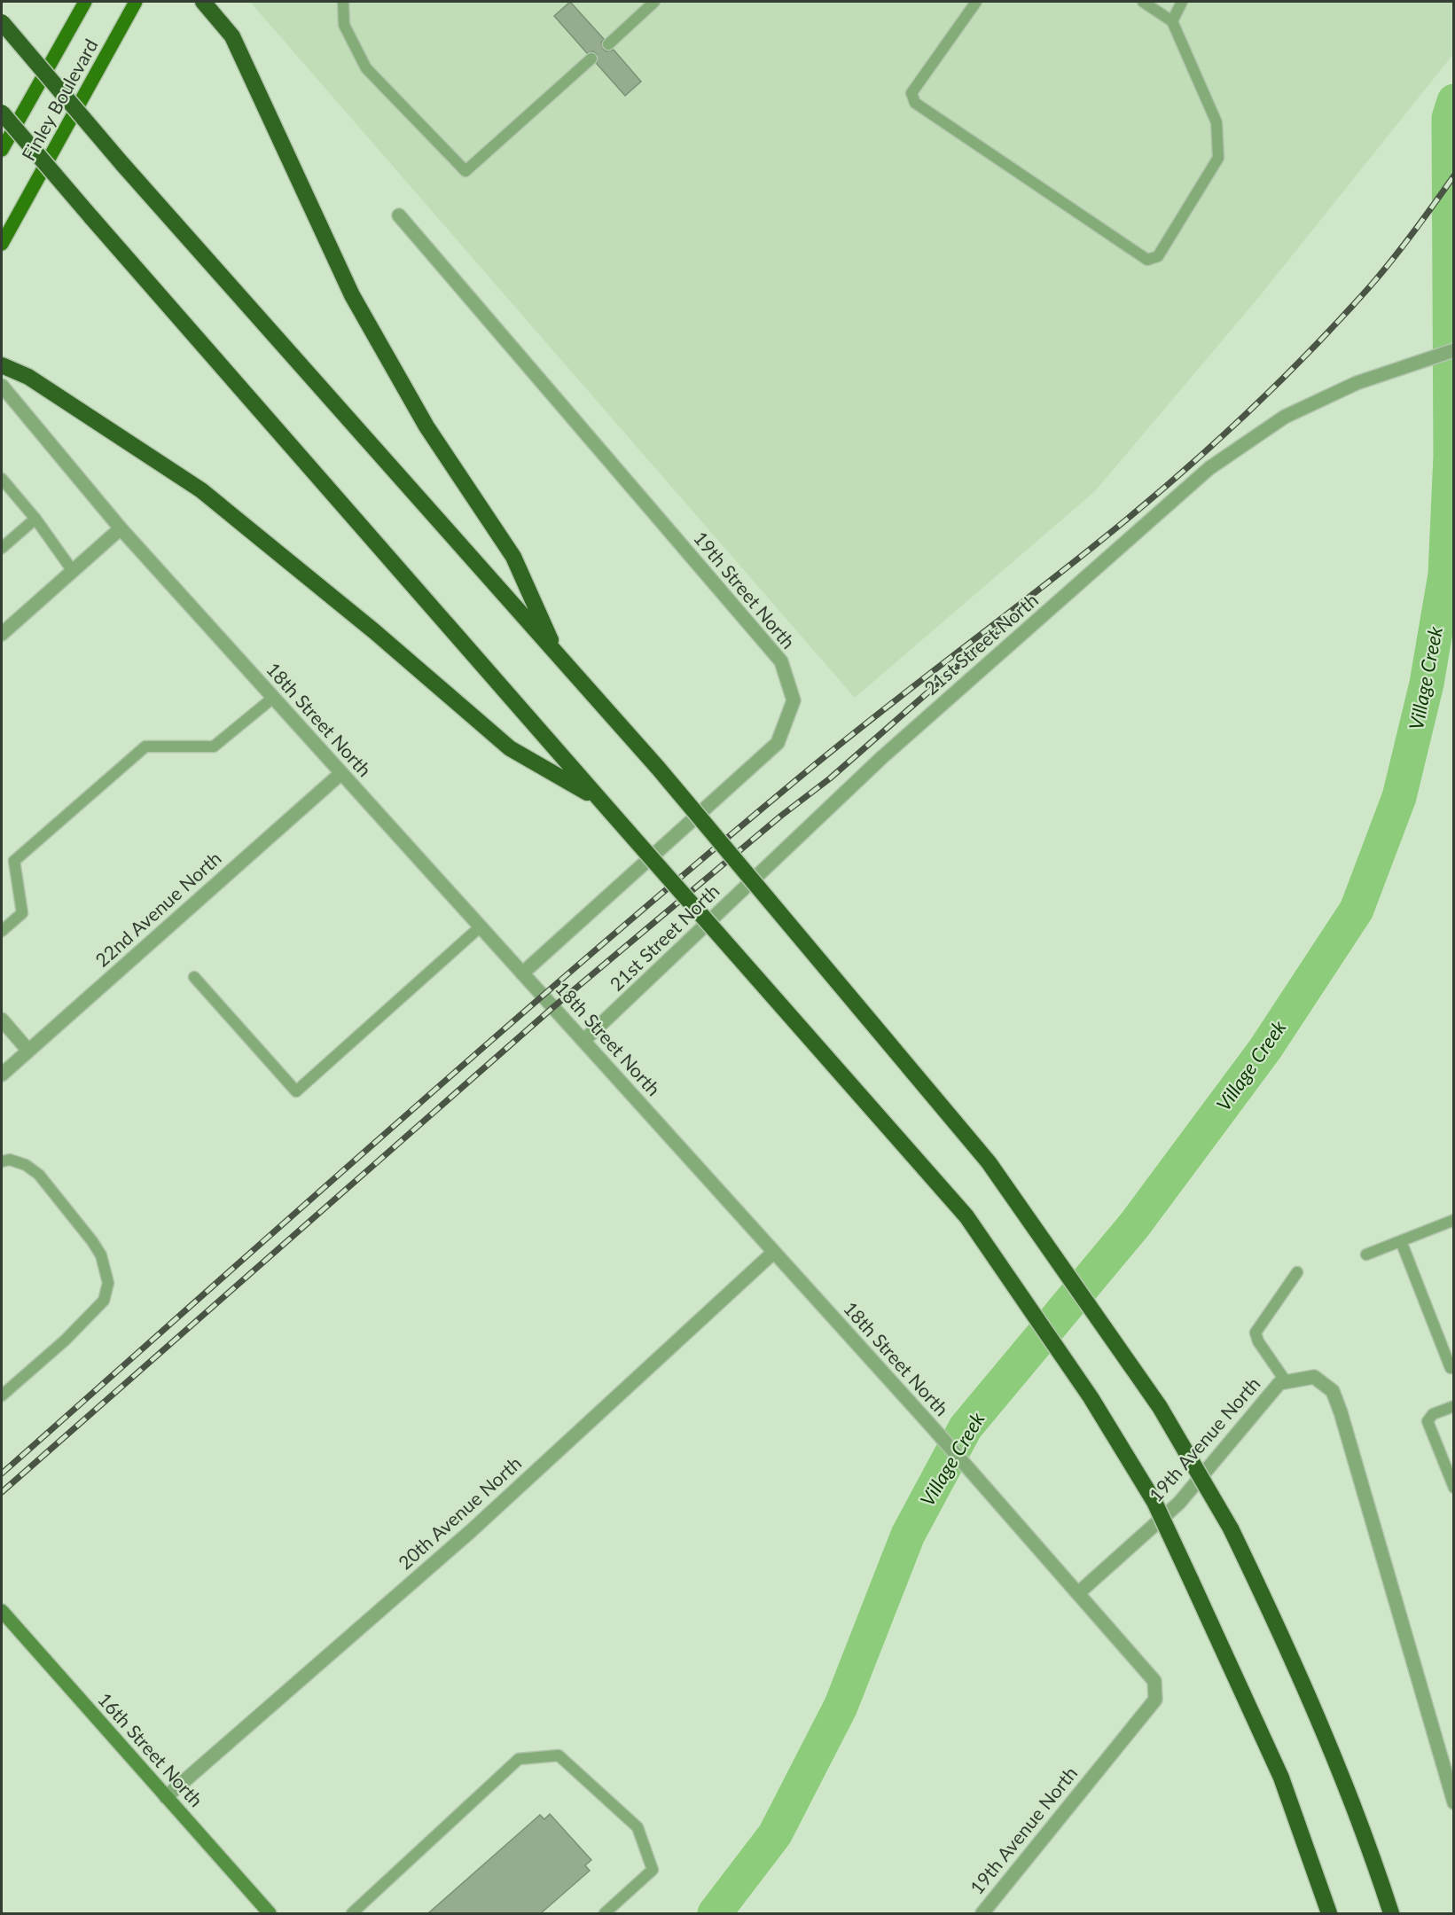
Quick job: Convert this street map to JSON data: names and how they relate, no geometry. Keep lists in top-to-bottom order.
{
  "streets": {
    "main road": ["Finley Boulevard"],
    "street": [
      "19th Street North",
      "21st Street North",
      "18th Street North",
      "22nd Avenue North",
      "19th Avenue North",
      "20th Avenue North",
      "16th Street North"
    ]
  },
  "crossings": [
    ["19th Street North", "18th Street North"],
    ["21st Street North", "18th Street North"],
    ["18th Street North", "22nd Avenue North"],
    ["18th Street North", "19th Avenue North"],
    ["18th Street North", "20th Avenue North"],
    ["20th Avenue North", "16th Street North"]
  ],
  "water": ["Village Creek"]
}
